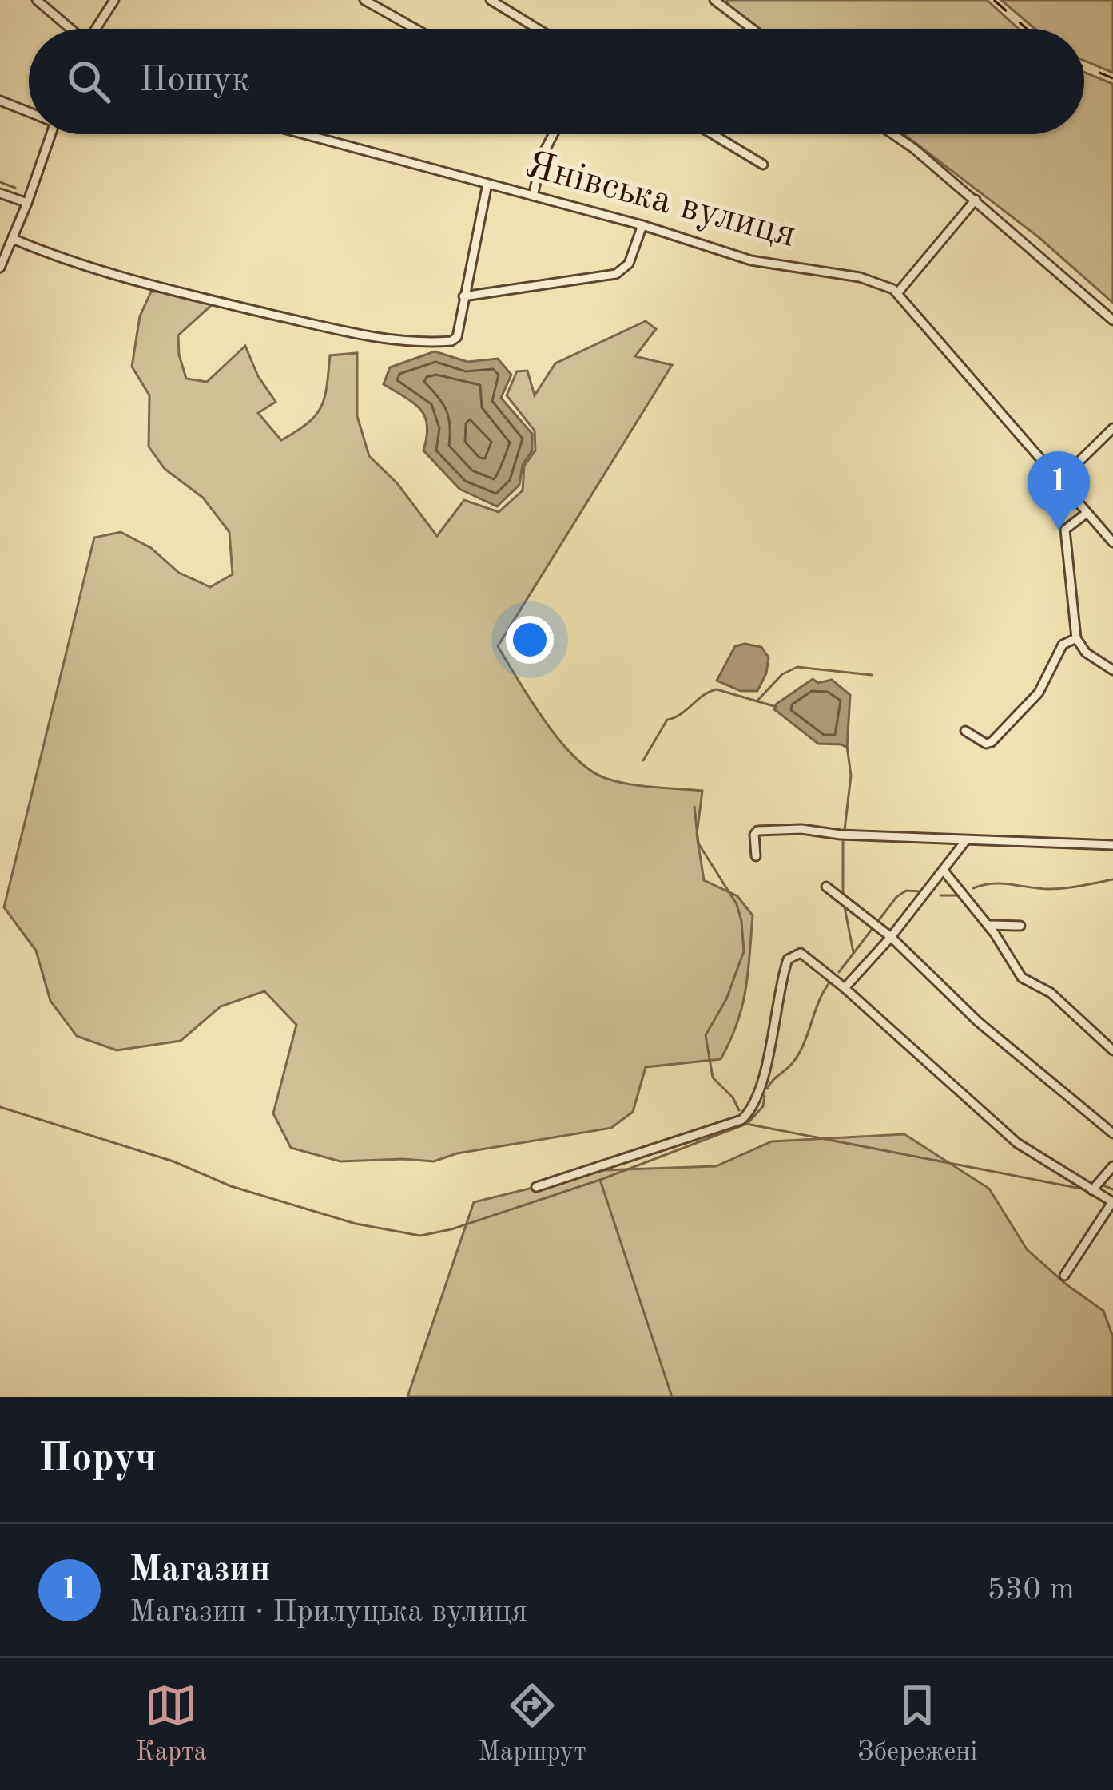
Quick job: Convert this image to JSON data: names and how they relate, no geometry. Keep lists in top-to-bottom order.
{
  "streets": {
    "street": ["Янівська вулиця"]
  },
  "page": {
    "search": "Пошук",
    "pins": "1",
    "heading": "Поруч",
    "list": [
      {
        "mark": "1",
        "name": "Магазин",
        "note": "Магазин · Прилуцька вулиця",
        "value": "530 m"
      }
    ],
    "nav": ["Карта", "Маршрут", "Збережені"]
  }
}
